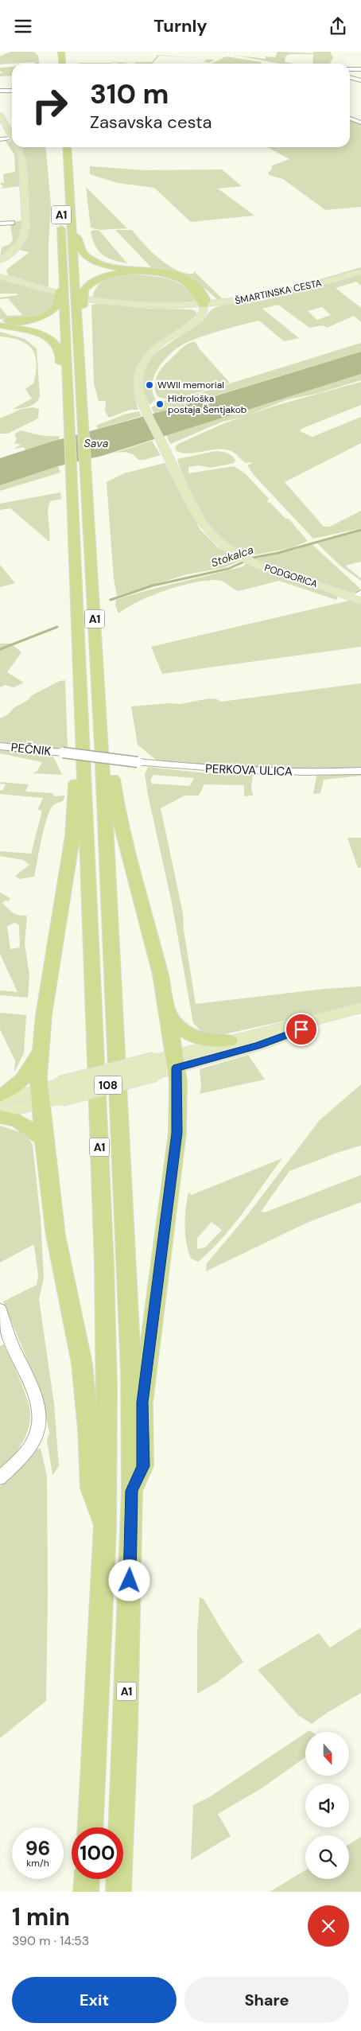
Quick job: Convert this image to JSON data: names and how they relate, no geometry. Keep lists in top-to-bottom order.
{
  "streets": {
    "highway": ["A1"],
    "main road": ["ŠMARTINSKA CESTA", "PODGORICA", "108"],
    "street": ["PEČNIK", "PERKOVA ULICA"]
  },
  "crossings": [
    ["ŠMARTINSKA CESTA", "PODGORICA"],
    ["PEČNIK", "PERKOVA ULICA"]
  ],
  "water": ["Sava", "Stokalca"],
  "places": ["WWII memorial", "Hidrološka postaja Šentjakob"],
  "north": "bottom",
  "page": {
    "header": "Turnly",
    "turn": ["310 m", "Zasavska cesta"],
    "speed": "96 km/h",
    "limit": "100",
    "heading": ["1 min", "390 m · 14:53"],
    "buttons": ["Exit", "Share"]
  }
}
